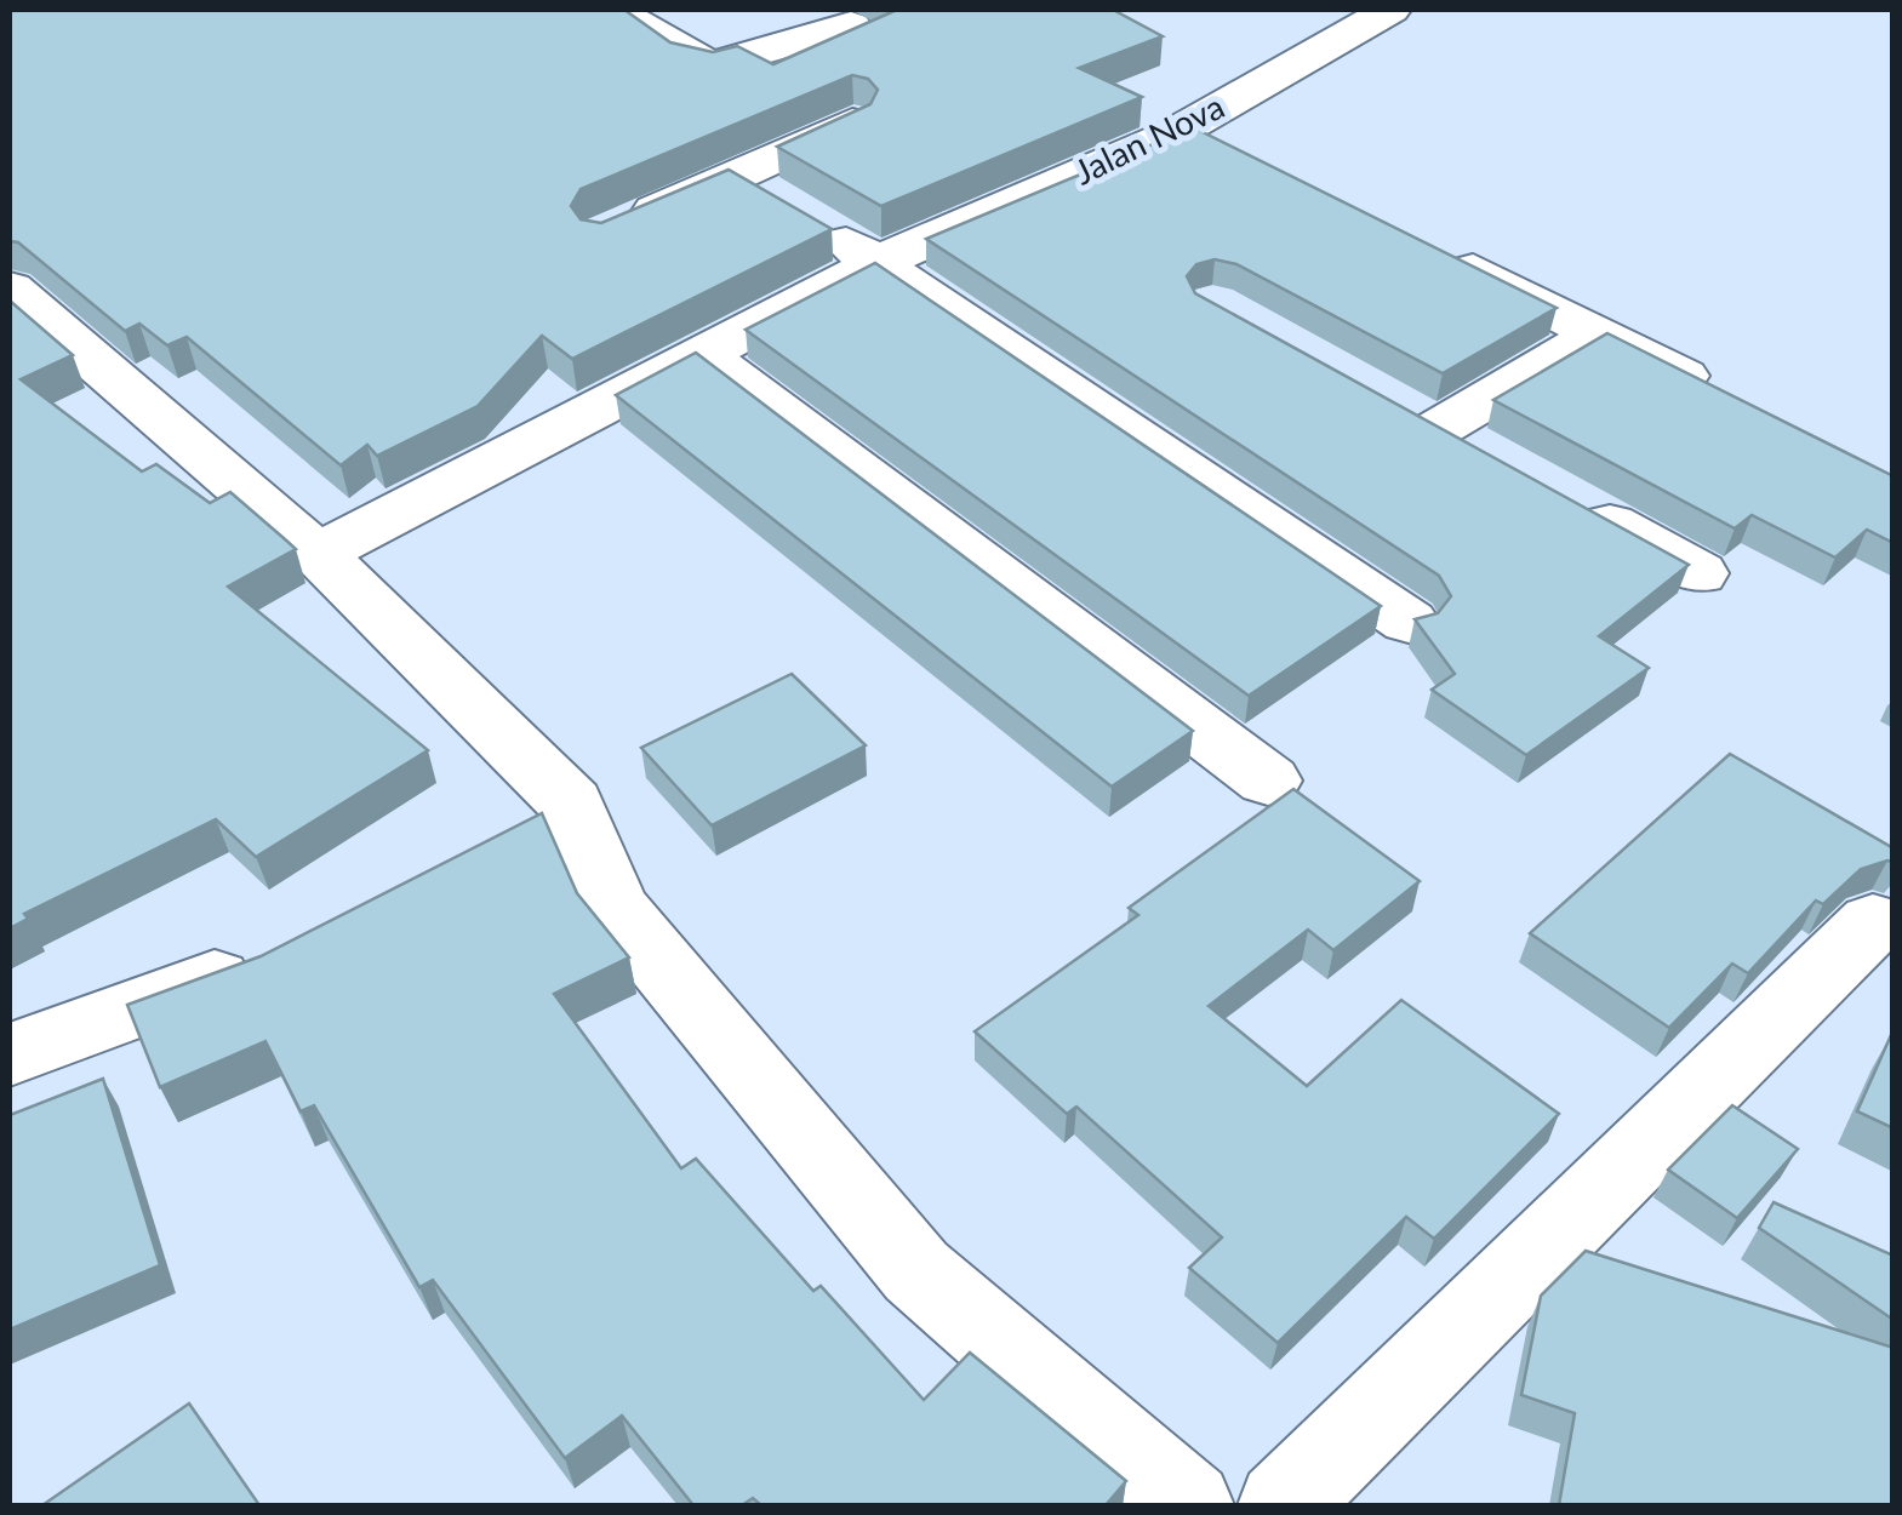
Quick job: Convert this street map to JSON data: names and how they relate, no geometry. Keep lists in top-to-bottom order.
{
  "streets": {
    "street": ["Jalan Nova"]
  }
}
